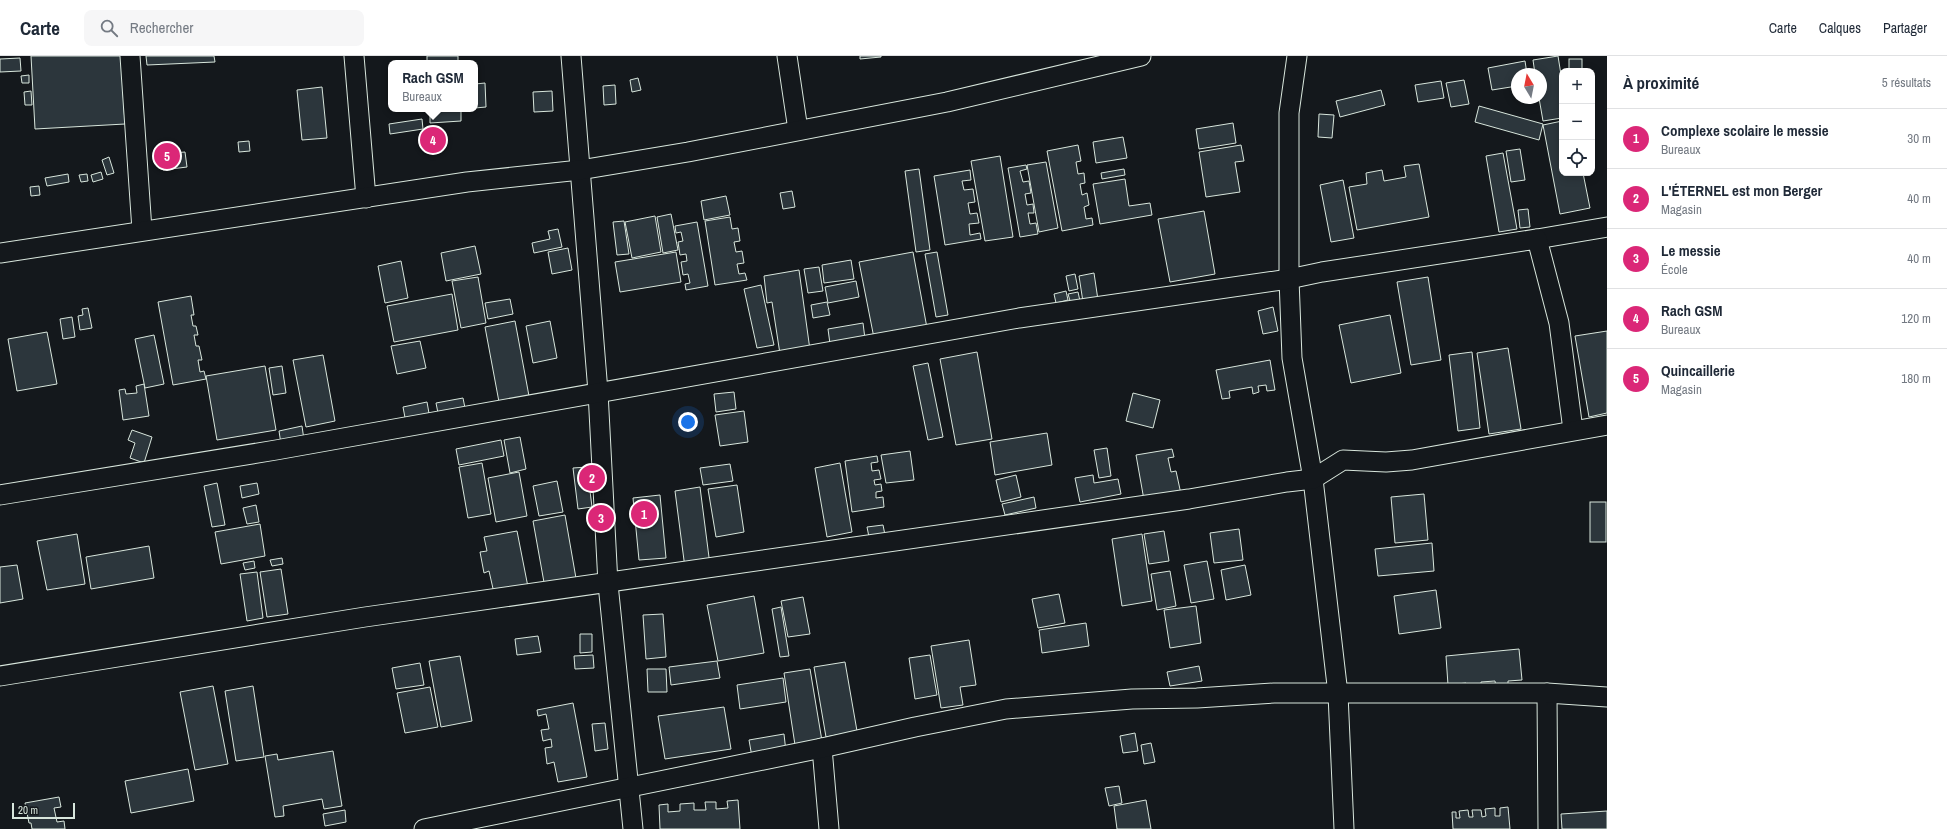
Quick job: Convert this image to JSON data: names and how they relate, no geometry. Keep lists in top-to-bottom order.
{
  "scale_bar": "20 m",
  "north": "top",
  "page": {
    "header": "Carte",
    "search": "Rechercher",
    "nav": ["Carte", "Calques", "Partager"],
    "heading": ["À proximité", "5 résultats"],
    "popup": ["Rach GSM", "Bureaux"],
    "map_buttons": ["+", "−"],
    "list": [
      {
        "mark": "1",
        "name": "Complexe scolaire le messie",
        "note": "Bureaux",
        "value": "30 m"
      },
      {
        "mark": "2",
        "name": "L'ÉTERNEL est mon Berger",
        "note": "Magasin",
        "value": "40 m"
      },
      {
        "mark": "3",
        "name": "Le messie",
        "note": "École",
        "value": "40 m"
      },
      {
        "mark": "4",
        "name": "Rach GSM",
        "note": "Bureaux",
        "value": "120 m"
      },
      {
        "mark": "5",
        "name": "Quincaillerie",
        "note": "Magasin",
        "value": "180 m"
      }
    ],
    "pins": [
      "4",
      "5",
      "2",
      "1",
      "3"
    ],
    "scale": "20 m"
  }
}
